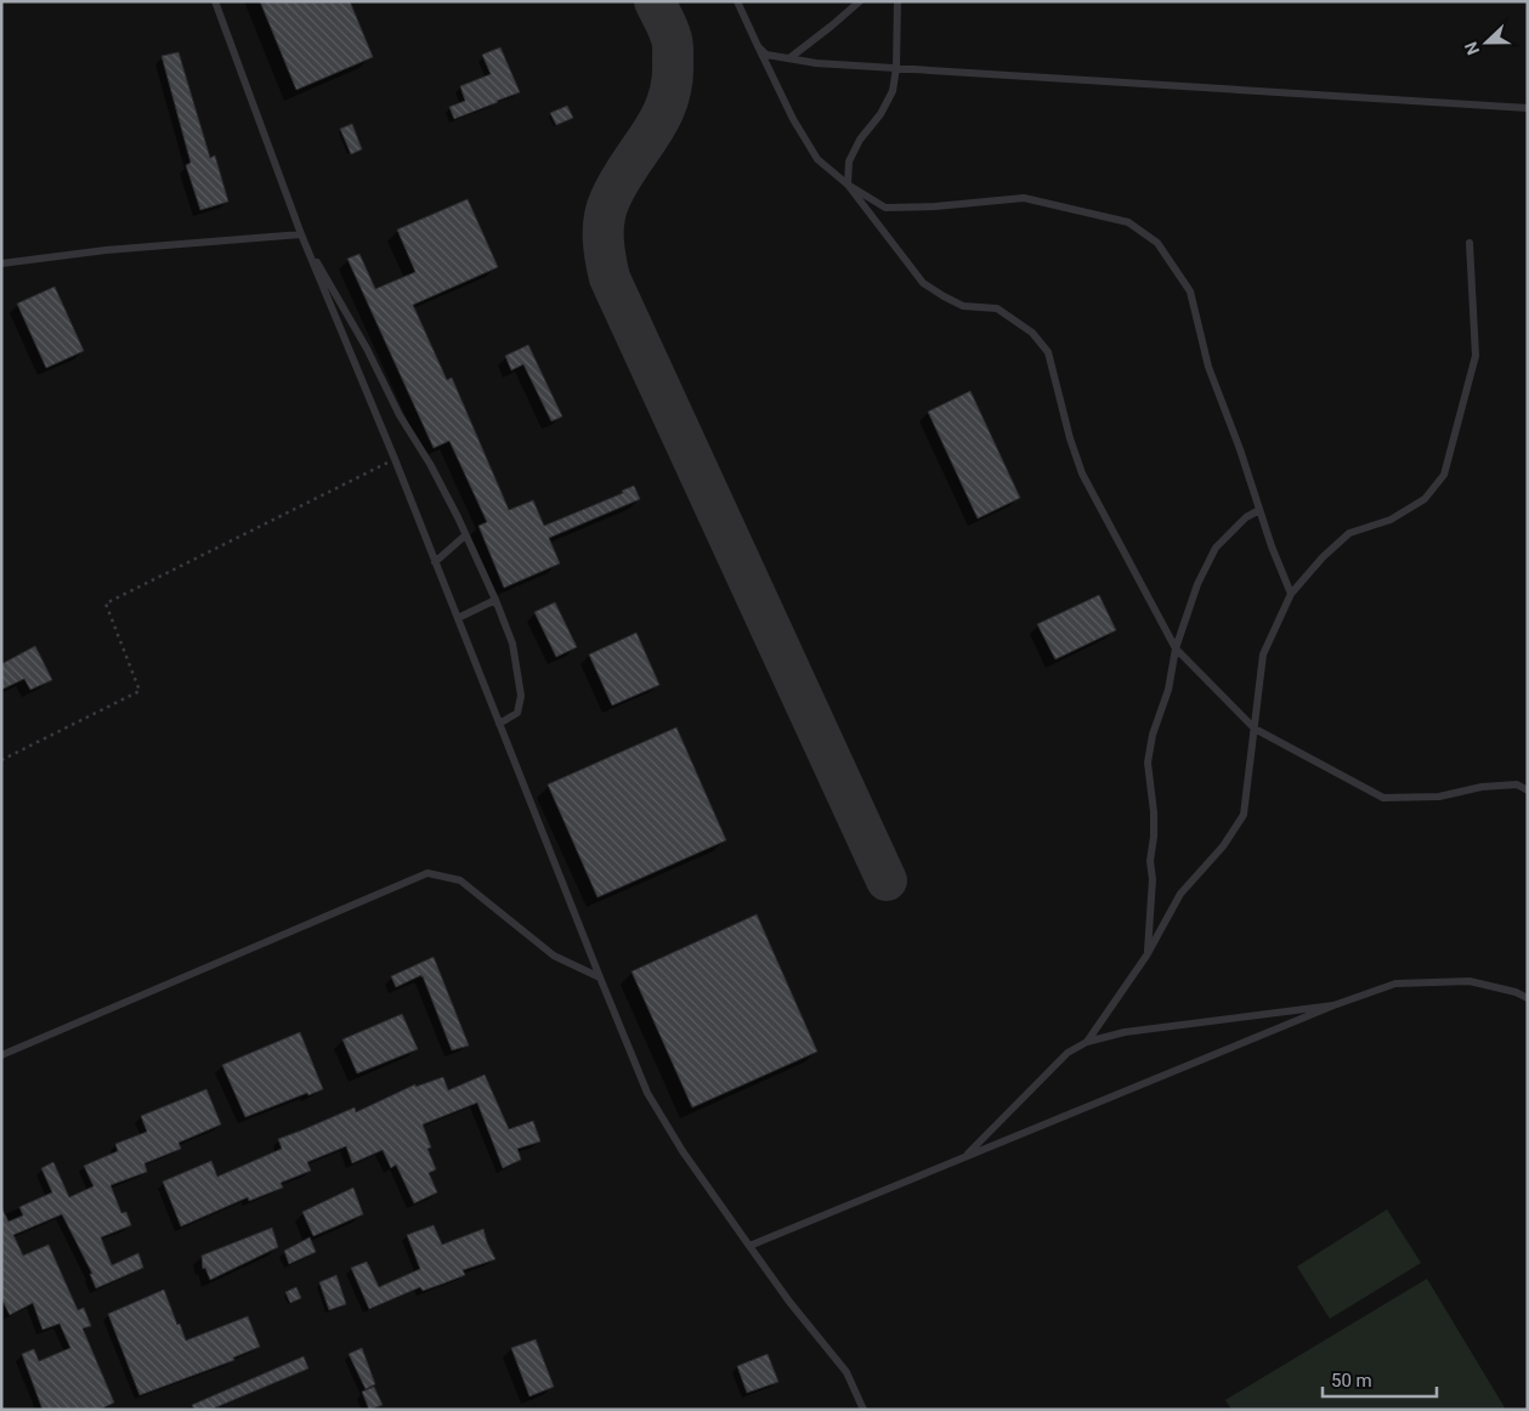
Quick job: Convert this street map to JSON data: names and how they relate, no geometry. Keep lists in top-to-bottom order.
{
  "scale_bar": "50 m",
  "north": "left"
}
